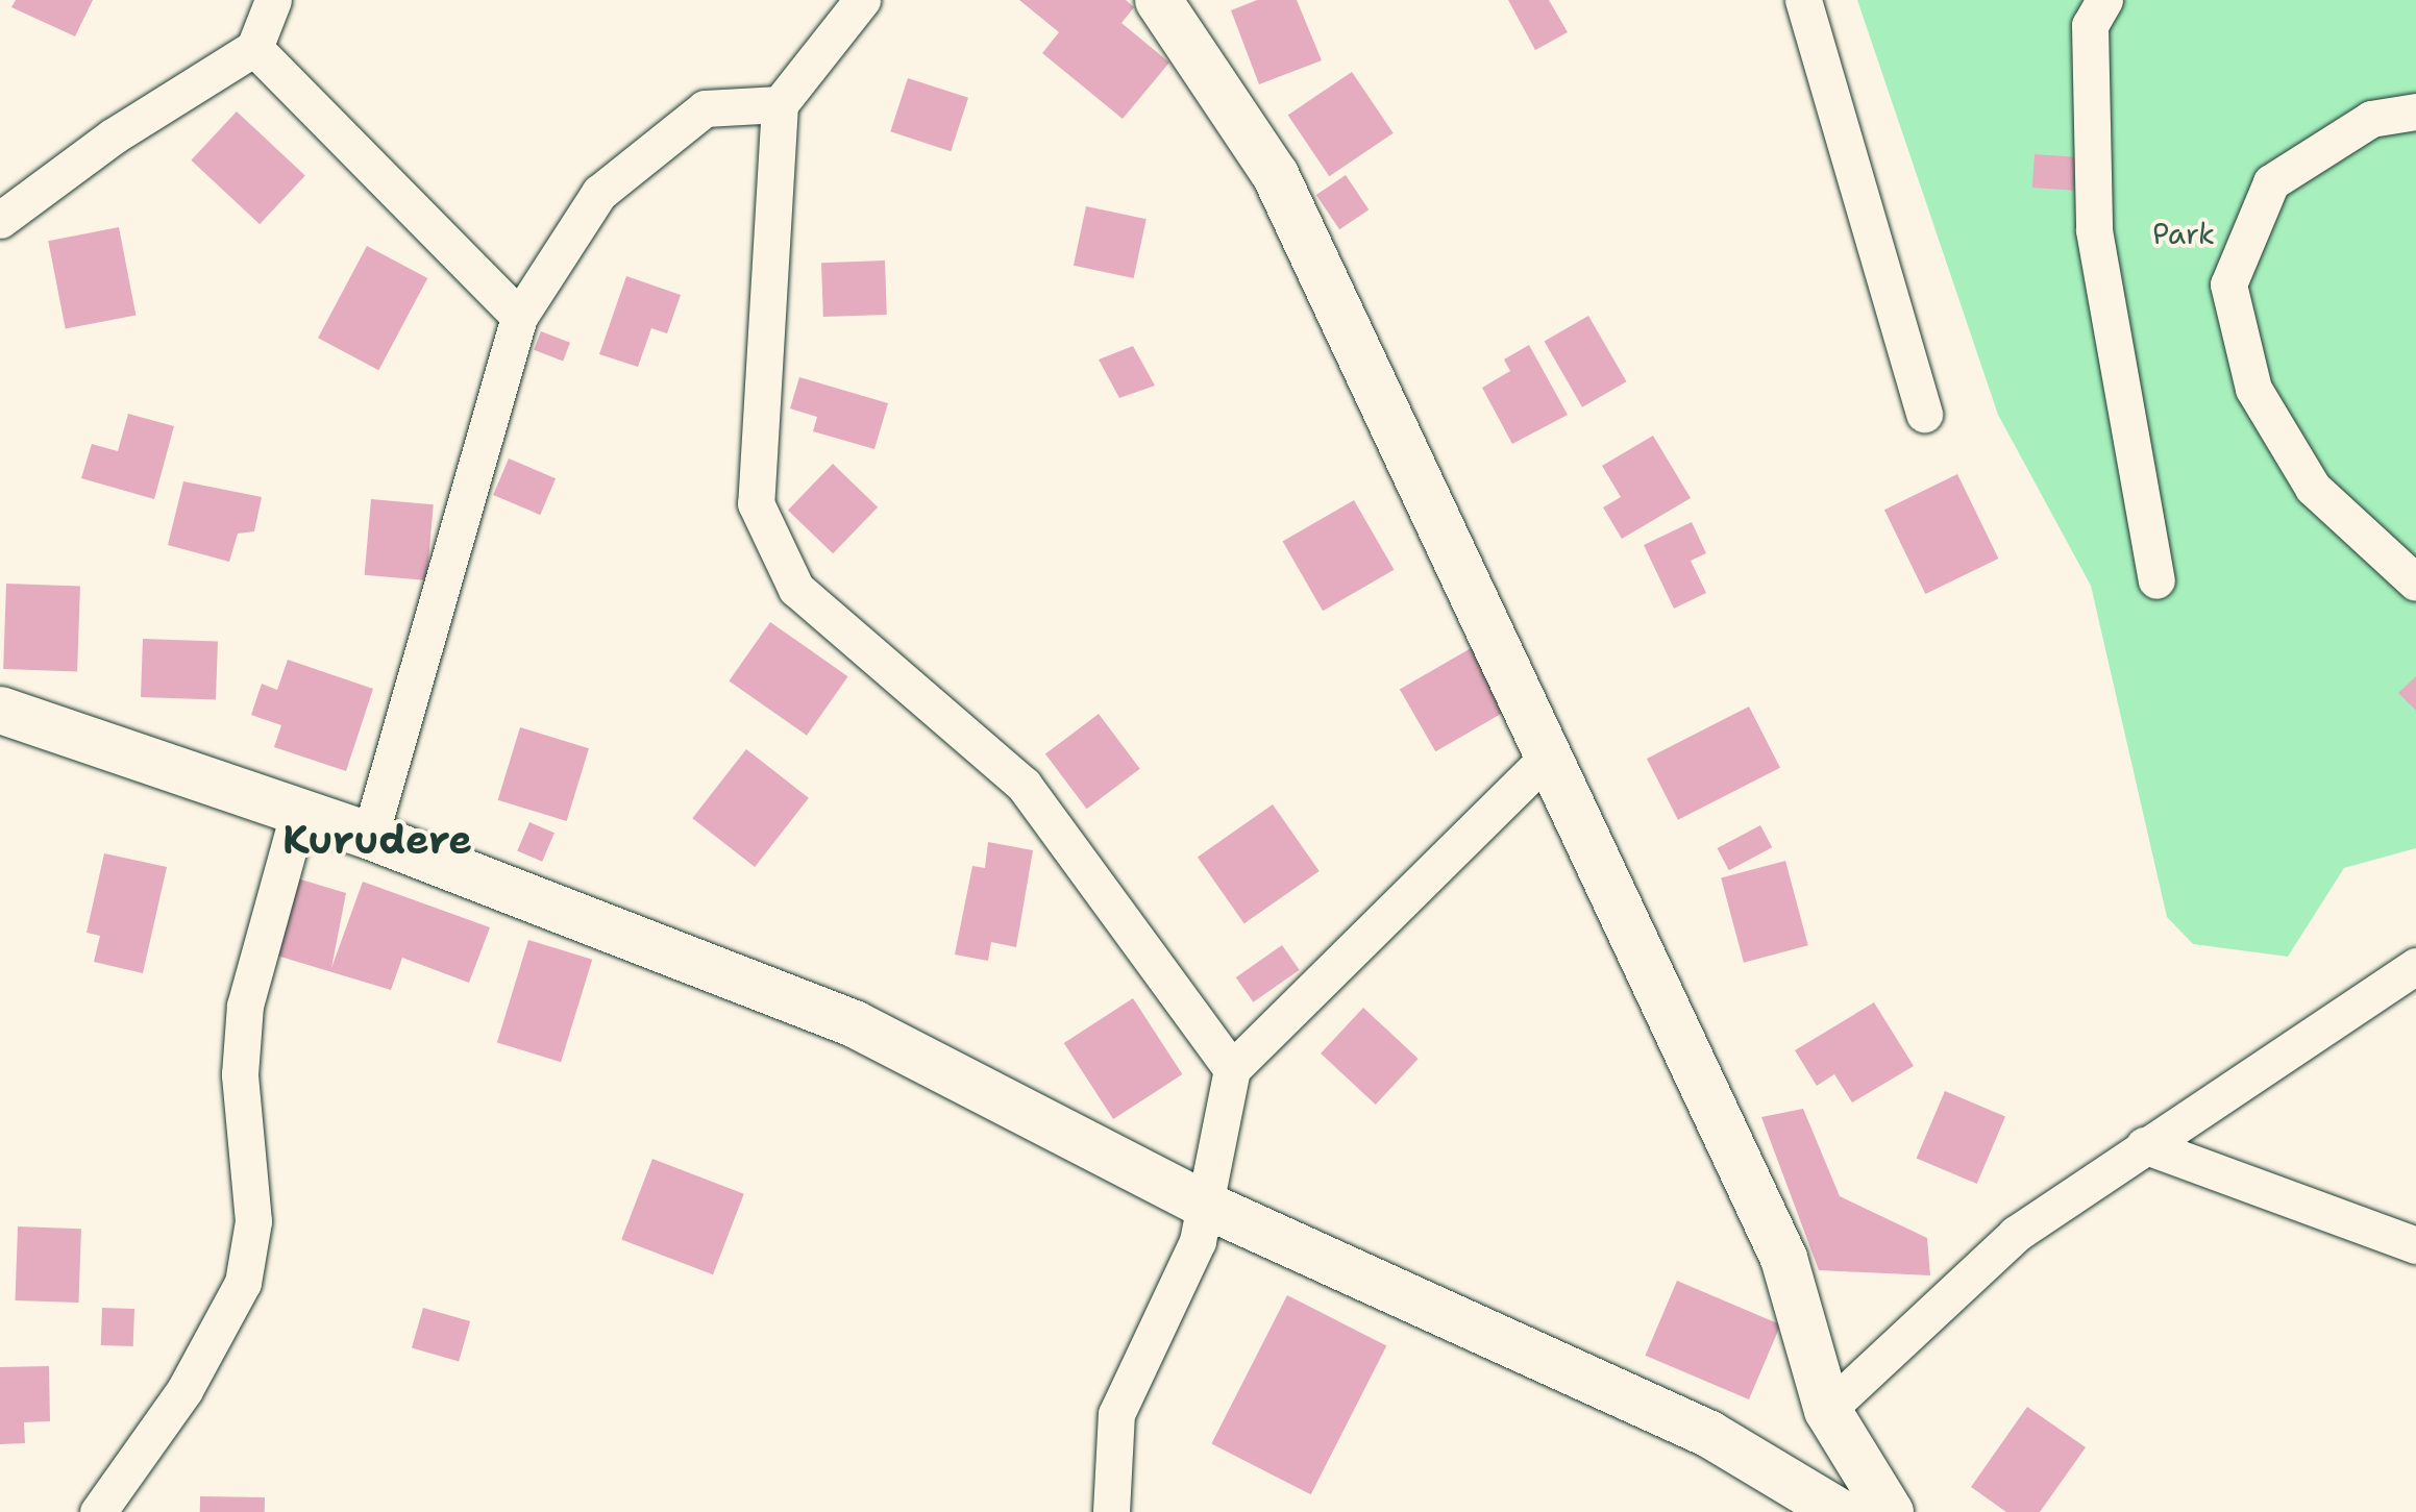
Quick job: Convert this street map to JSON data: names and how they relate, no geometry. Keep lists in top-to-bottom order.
{
  "districts": ["Kurudere"],
  "parks": ["Park"]
}
